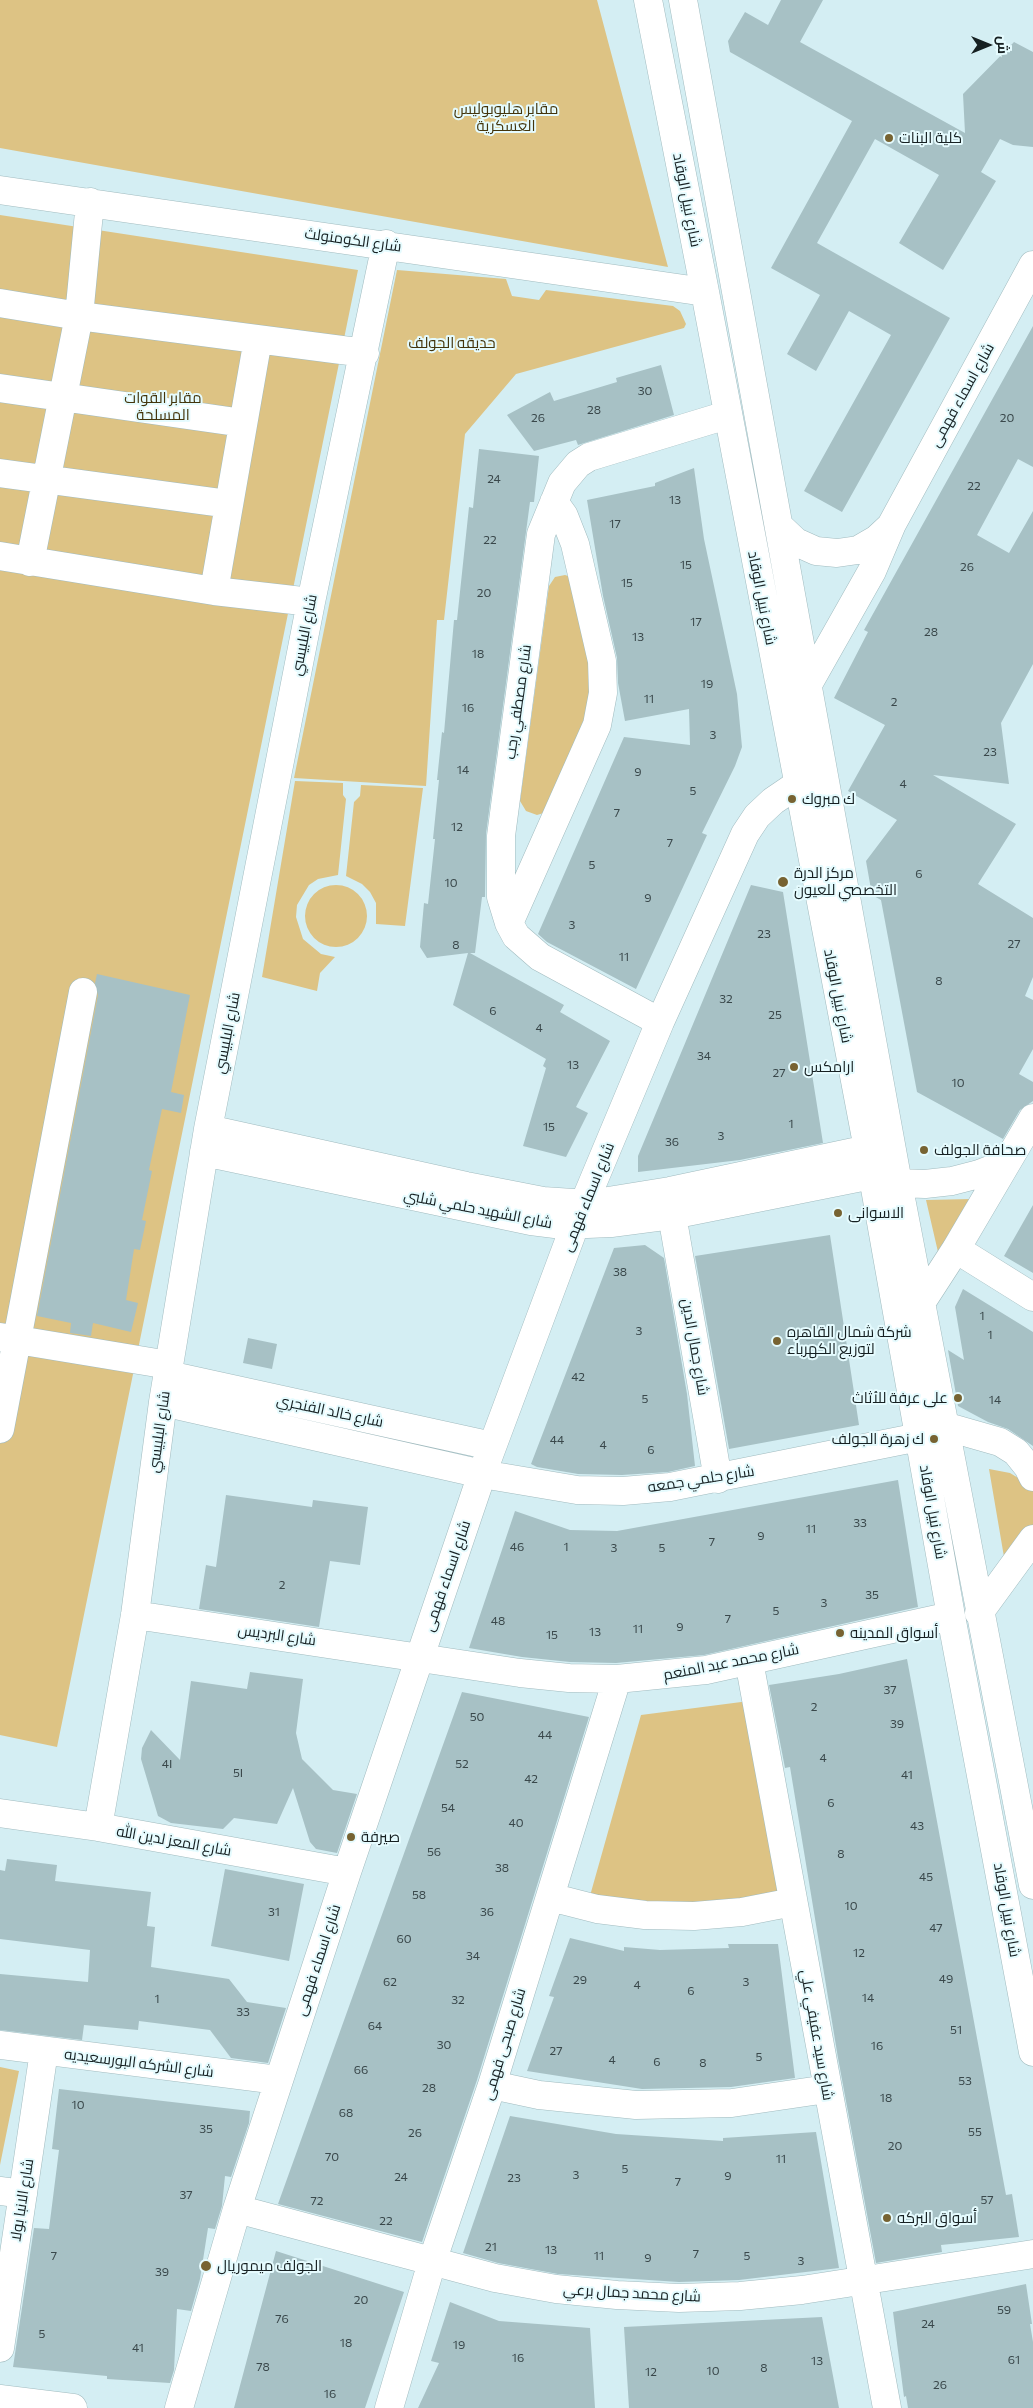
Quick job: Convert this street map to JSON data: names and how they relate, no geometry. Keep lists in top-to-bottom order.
{
  "streets": {
    "street": [
      "شارع نبيل الوقاد",
      "شارع الكومنولث",
      "شارع اسماء فهمى",
      "شارع البلبيسي",
      "شارع مصطفي رجب",
      "شارع الشهيد حلمي شلبي",
      "شارع جمال الدين",
      "شارع خالد الفنجري",
      "شارع حلمي جمعه",
      "شارع البرديس",
      "شارع محمد عبد المنعم",
      "شارع المعز لدين الله",
      "شارع سيد عفيفي علي",
      "شارع صبحى فهمى",
      "شارع الشركه البورسعيديه",
      "شارع الانبا بولا",
      "شارع محمد جمال برعي"
    ]
  },
  "crossings": [
    ["شارع نبيل الوقاد", "شارع الكومنولث"],
    ["شارع نبيل الوقاد", "شارع اسماء فهمى"],
    ["شارع نبيل الوقاد", "شارع مصطفي رجب"],
    ["شارع نبيل الوقاد", "شارع الشهيد حلمي شلبي"],
    ["شارع نبيل الوقاد", "شارع حلمي جمعه"],
    ["شارع نبيل الوقاد", "شارع محمد عبد المنعم"],
    ["شارع الكومنولث", "شارع البلبيسي"],
    ["شارع اسماء فهمى", "شارع مصطفي رجب"],
    ["شارع اسماء فهمى", "شارع الشهيد حلمي شلبي"],
    ["شارع اسماء فهمى", "شارع خالد الفنجري"],
    ["شارع اسماء فهمى", "شارع حلمي جمعه"],
    ["شارع اسماء فهمى", "شارع البرديس"],
    ["شارع اسماء فهمى", "شارع محمد عبد المنعم"],
    ["شارع اسماء فهمى", "شارع المعز لدين الله"],
    ["شارع اسماء فهمى", "شارع الشركه البورسعيديه"],
    ["شارع اسماء فهمى", "شارع محمد جمال برعي"],
    ["شارع البلبيسي", "شارع الشهيد حلمي شلبي"],
    ["شارع البلبيسي", "شارع خالد الفنجري"],
    ["شارع البلبيسي", "شارع البرديس"],
    ["شارع البلبيسي", "شارع المعز لدين الله"],
    ["شارع الشهيد حلمي شلبي", "شارع جمال الدين"],
    ["شارع جمال الدين", "شارع حلمي جمعه"],
    ["شارع خالد الفنجري", "شارع حلمي جمعه"],
    ["شارع البرديس", "شارع محمد عبد المنعم"],
    ["شارع محمد عبد المنعم", "شارع سيد عفيفي علي"],
    ["شارع محمد عبد المنعم", "شارع صبحى فهمى"],
    ["شارع سيد عفيفي علي", "شارع محمد جمال برعي"],
    ["شارع صبحى فهمى", "شارع محمد جمال برعي"],
    ["شارع الشركه البورسعيديه", "شارع الانبا بولا"]
  ],
  "parks": ["مقابر هليوبوليس العسكرية", "حديقه الجولف", "مقابر القوات المسلحة"],
  "places": [
    "كلية البنات",
    "ك مبروك",
    "مركز الدرة التخصصي للعيون",
    "ارامكس",
    "صحافة الجولف",
    "الاسوانى",
    "شركة شمال القاهره لتوزيع الكهرباء",
    "على عرفة للأثاث",
    "ك زهرة الجولف",
    "أسواق المدينه",
    "صيرفة",
    "أسواق البركه",
    "الجولف ميموريال"
  ],
  "house_numbers": [
    "30",
    "28",
    "26",
    "20",
    "24",
    "22",
    "13",
    "17",
    "22",
    "15",
    "26",
    "15",
    "20",
    "17",
    "28",
    "13",
    "18",
    "19",
    "11",
    "2",
    "16",
    "3",
    "23",
    "14",
    "9",
    "4",
    "5",
    "7",
    "12",
    "7",
    "5",
    "6",
    "10",
    "9",
    "3",
    "23",
    "27",
    "8",
    "11",
    "8",
    "32",
    "6",
    "25",
    "4",
    "34",
    "13",
    "27",
    "10",
    "1",
    "15",
    "3",
    "36",
    "38",
    "1",
    "3",
    "1",
    "42",
    "5",
    "14",
    "44",
    "4",
    "6",
    "33",
    "11",
    "9",
    "7",
    "46",
    "1",
    "3",
    "5",
    "2",
    "35",
    "3",
    "5",
    "7",
    "48",
    "9",
    "11",
    "13",
    "15",
    "37",
    "2",
    "50",
    "39",
    "44",
    "4",
    "4I",
    "52",
    "5I",
    "41",
    "42",
    "6",
    "54",
    "40",
    "43",
    "56",
    "8",
    "38",
    "45",
    "58",
    "10",
    "31",
    "36",
    "47",
    "60",
    "12",
    "34",
    "49",
    "29",
    "62",
    "3",
    "4",
    "6",
    "14",
    "1",
    "32",
    "33",
    "64",
    "51",
    "30",
    "16",
    "27",
    "5",
    "4",
    "6",
    "8",
    "66",
    "53",
    "28",
    "18",
    "10",
    "68",
    "35",
    "55",
    "26",
    "20",
    "70",
    "11",
    "5",
    "3",
    "9",
    "24",
    "23",
    "7",
    "37",
    "57",
    "72",
    "22",
    "21",
    "13",
    "7",
    "7",
    "11",
    "5",
    "9",
    "3",
    "39",
    "20",
    "59",
    "76",
    "24",
    "5",
    "18",
    "19",
    "41",
    "16",
    "61",
    "13",
    "78",
    "8",
    "10",
    "12",
    "26",
    "16"
  ],
  "north": "right"
}
